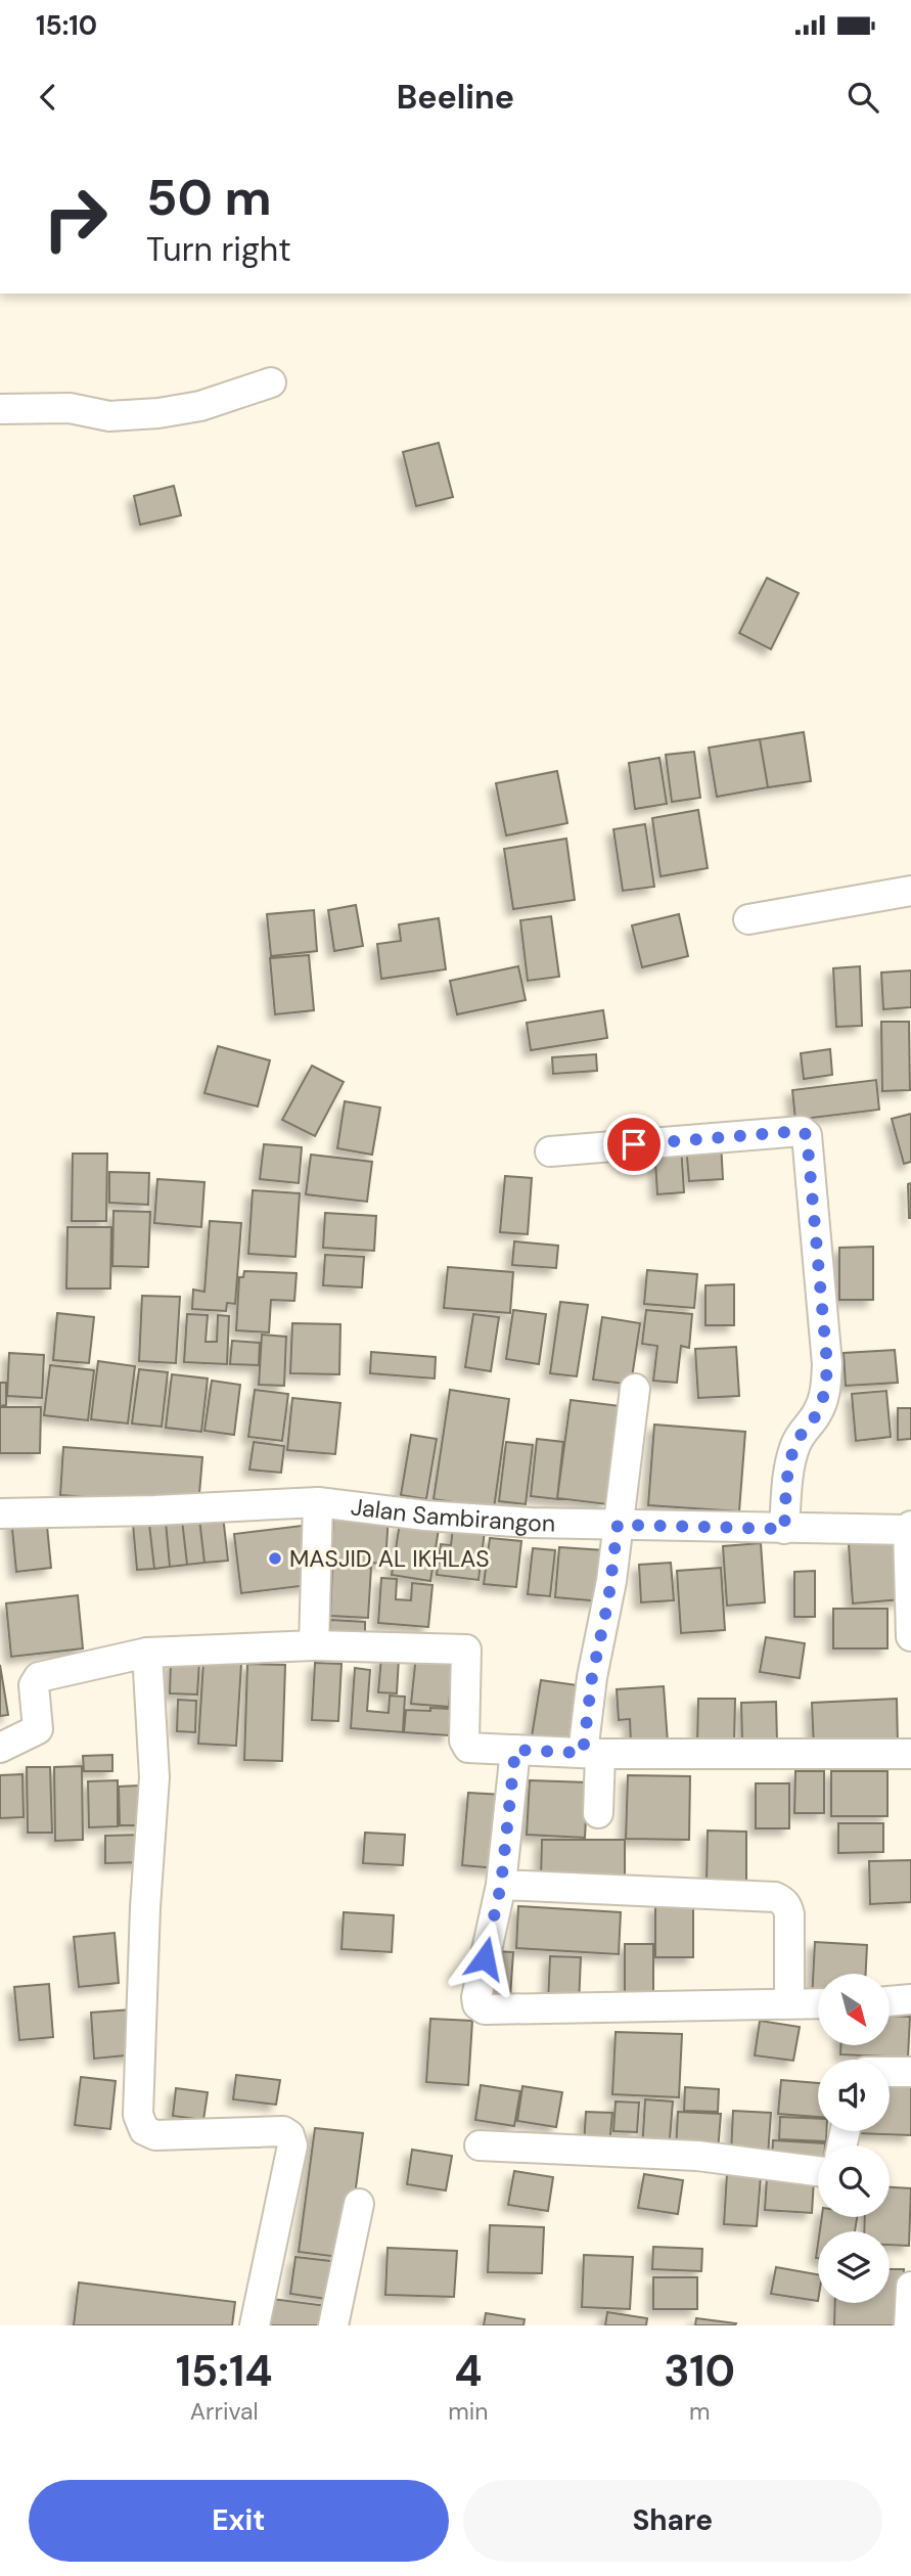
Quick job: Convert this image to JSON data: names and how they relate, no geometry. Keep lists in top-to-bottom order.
{
  "streets": {
    "street": ["Jalan Sambirangon"]
  },
  "places": ["MASJID AL IKHLAS"],
  "north": "bottom right",
  "page": {
    "status": "15:10",
    "header": "Beeline",
    "turn": ["50 m", "Turn right"],
    "eta": [
      "15:14",
      "Arrival",
      "4",
      "min",
      "310",
      "m"
    ],
    "buttons": ["Exit", "Share"]
  }
}
